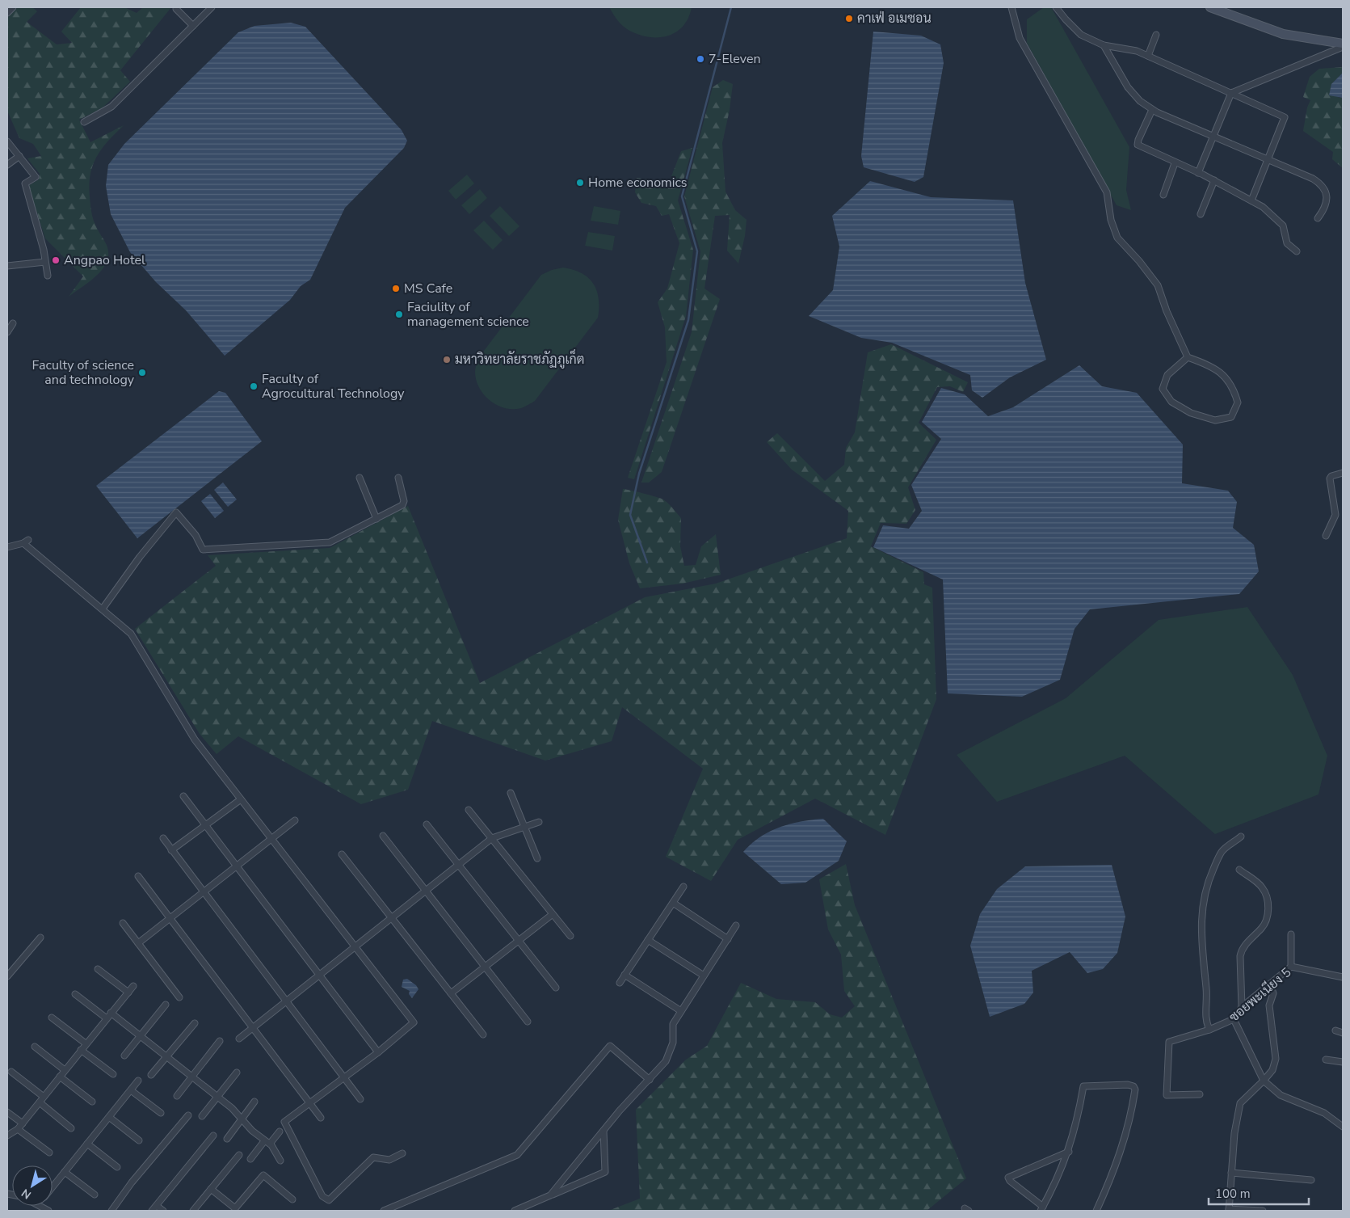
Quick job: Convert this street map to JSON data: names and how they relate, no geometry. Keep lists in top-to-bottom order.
{
  "streets": {
    "street": ["ซอยพะเนียง 5"]
  },
  "places": [
    "คาเฟ่ อเมซอน",
    "7-Eleven",
    "Home economics",
    "Angpao Hotel",
    "MS Cafe",
    "Faciulity of management science",
    "มหาวิทยาลัยราชภัฏภูเก็ต",
    "Faculty of science and technology",
    "Faculty of Agrocultural Technology"
  ],
  "scale_bar": "100 m",
  "north": "bottom left"
}
